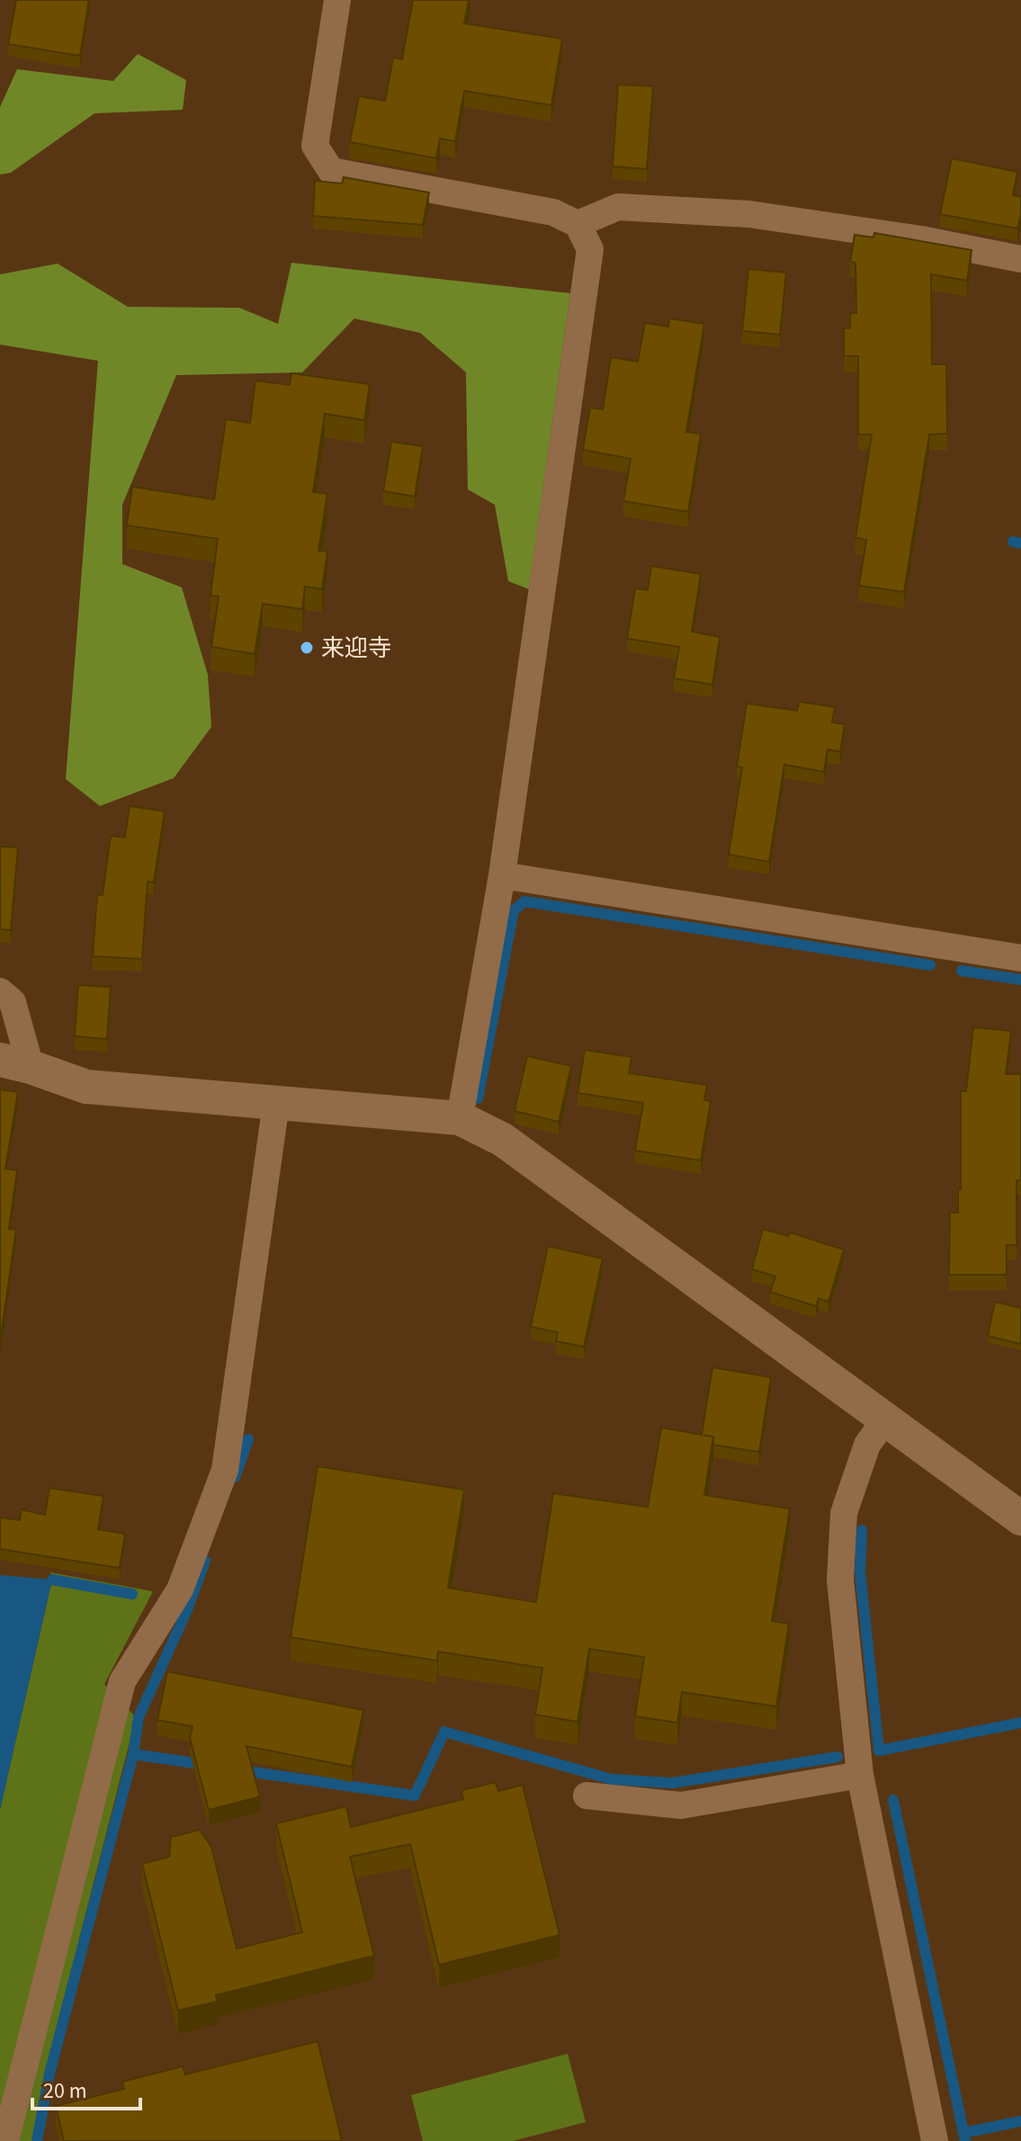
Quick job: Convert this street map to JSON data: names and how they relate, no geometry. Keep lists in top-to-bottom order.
{
  "places": ["来迎寺"],
  "scale_bar": "20 m"
}
